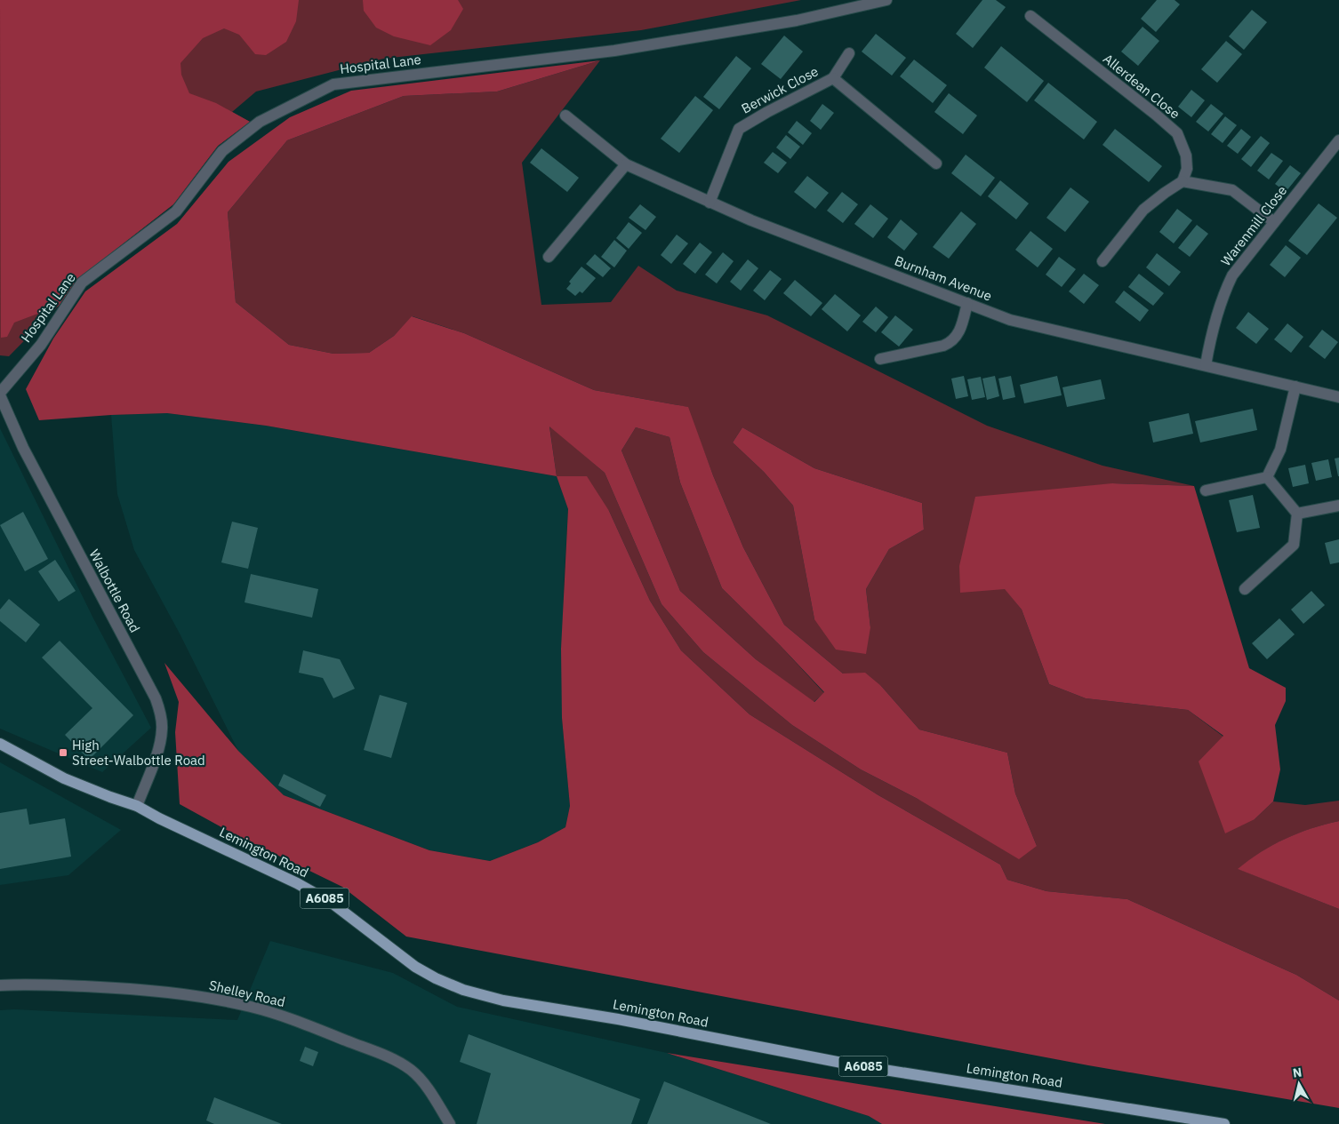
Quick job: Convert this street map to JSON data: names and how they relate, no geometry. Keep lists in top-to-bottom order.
{
  "streets": {
    "main road": ["Lemington Road", "A6085"],
    "street": [
      "Hospital Lane",
      "Allerdean Close",
      "Berwick Close",
      "Warenmill Close",
      "Burnham Avenue",
      "Walbottle Road",
      "Shelley Road"
    ]
  },
  "crossings": [
    ["Hospital Lane", "Walbottle Road"],
    ["Berwick Close", "Burnham Avenue"],
    ["Warenmill Close", "Burnham Avenue"],
    ["Walbottle Road", "Lemington Road"],
    ["Walbottle Road", "A6085"],
    ["Lemington Road", "A6085"]
  ],
  "places": {
    "transit": ["High Street-Walbottle Road"]
  },
  "north": "top"
}
